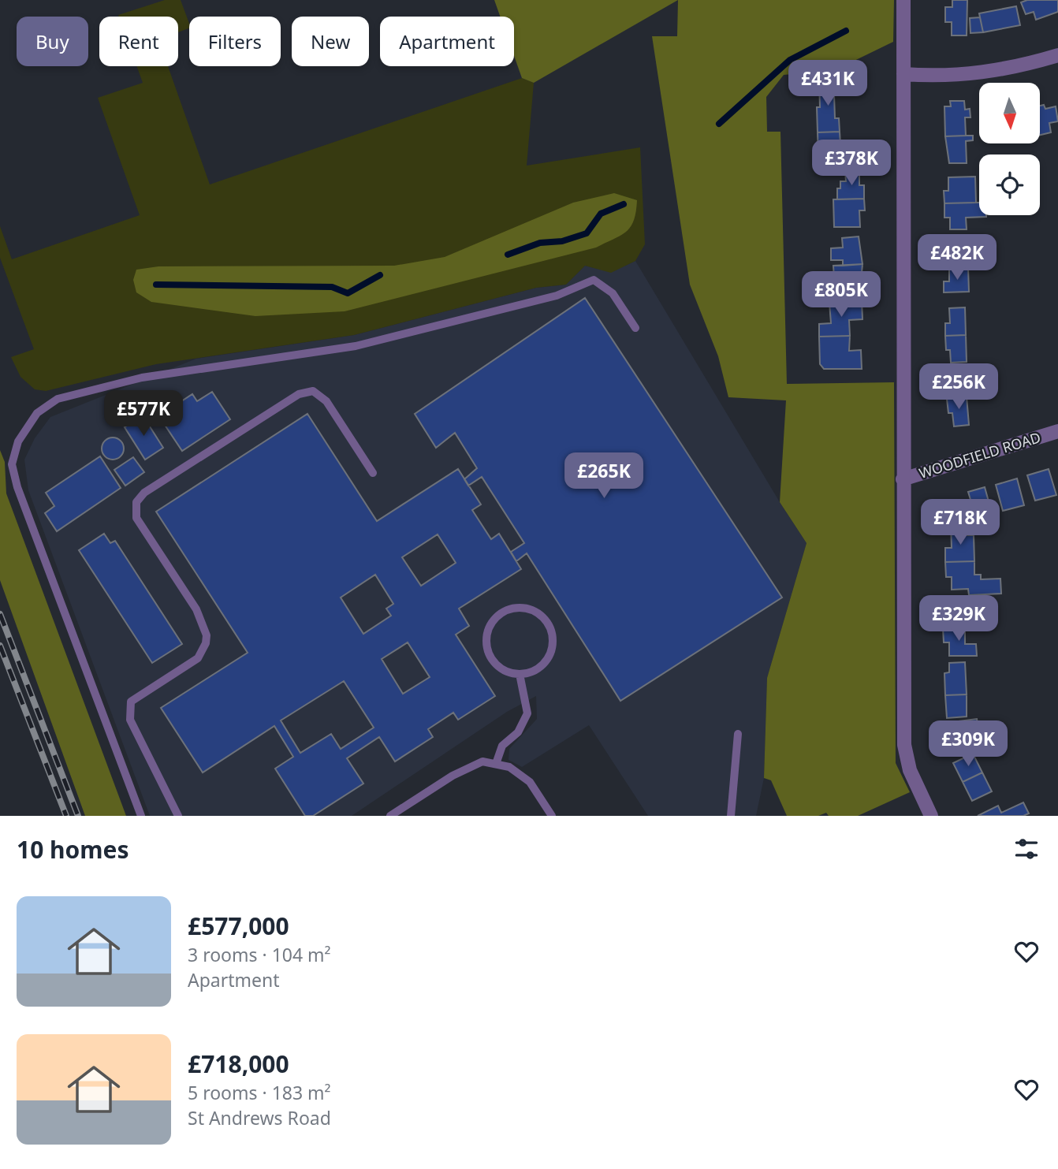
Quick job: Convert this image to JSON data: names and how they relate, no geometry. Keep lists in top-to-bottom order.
{
  "streets": {
    "street": ["WOODFIELD ROAD"]
  },
  "north": "bottom",
  "page": {
    "chip": [
      "Buy",
      "Rent",
      "Filters",
      "New",
      "Apartment"
    ],
    "price": [
      "£431K",
      "£378K",
      "£482K",
      "£805K",
      "£256K",
      "£577K",
      "£265K",
      "£718K",
      "£329K",
      "£309K"
    ],
    "heading": "10 homes",
    "list": [
      {
        "name": "£577,000",
        "note": "3 rooms · 104 m² · Apartment"
      },
      {
        "name": "£718,000",
        "note": "5 rooms · 183 m² · St Andrews Road"
      }
    ]
  }
}
